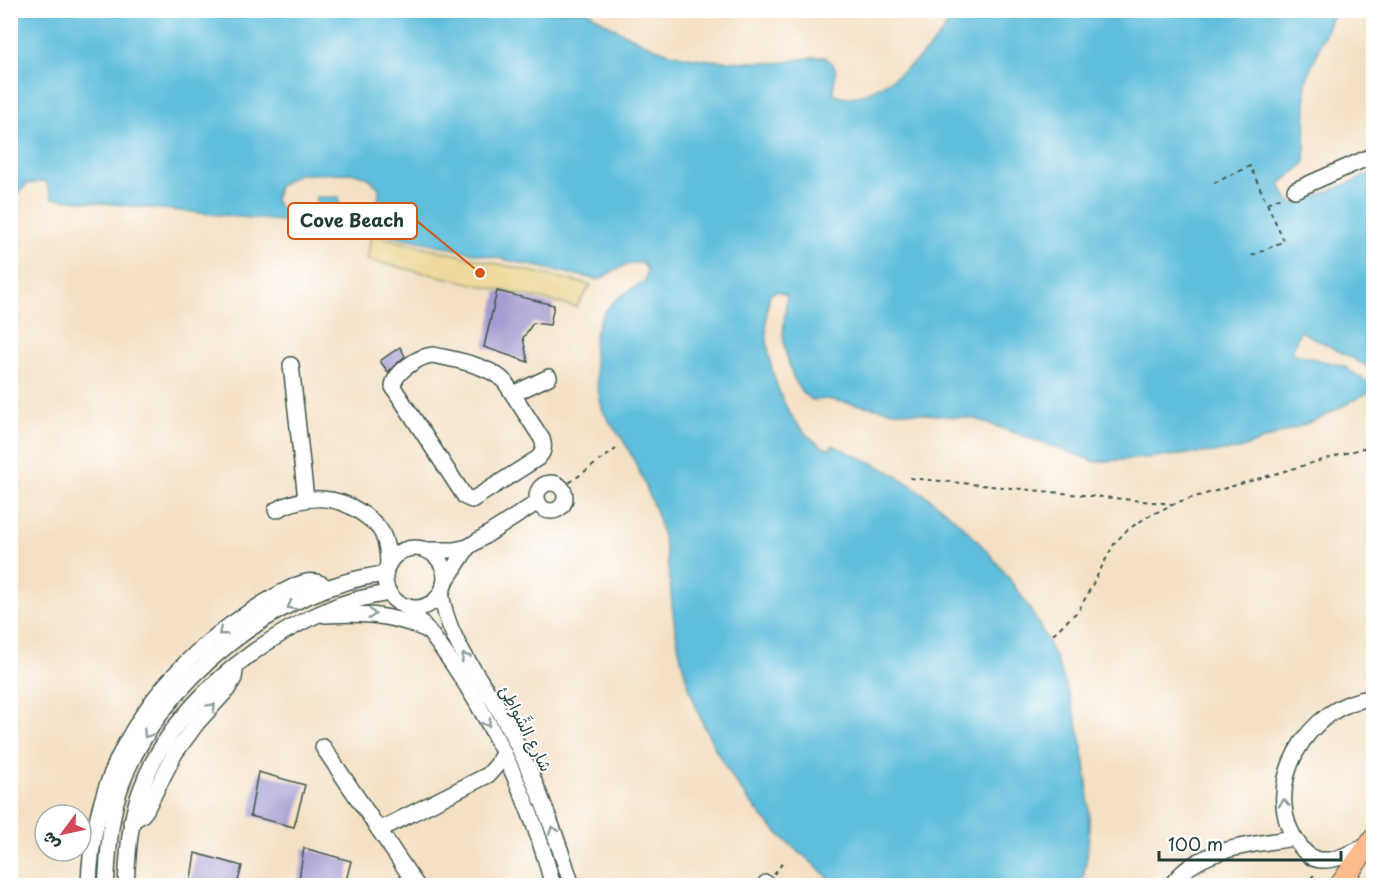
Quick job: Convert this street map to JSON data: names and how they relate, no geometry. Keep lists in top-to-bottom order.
{
  "streets": {
    "street": ["شارع الشَّواطِئ"]
  },
  "places": ["Cove Beach"],
  "scale_bar": "100 m",
  "north": "bottom left"
}
